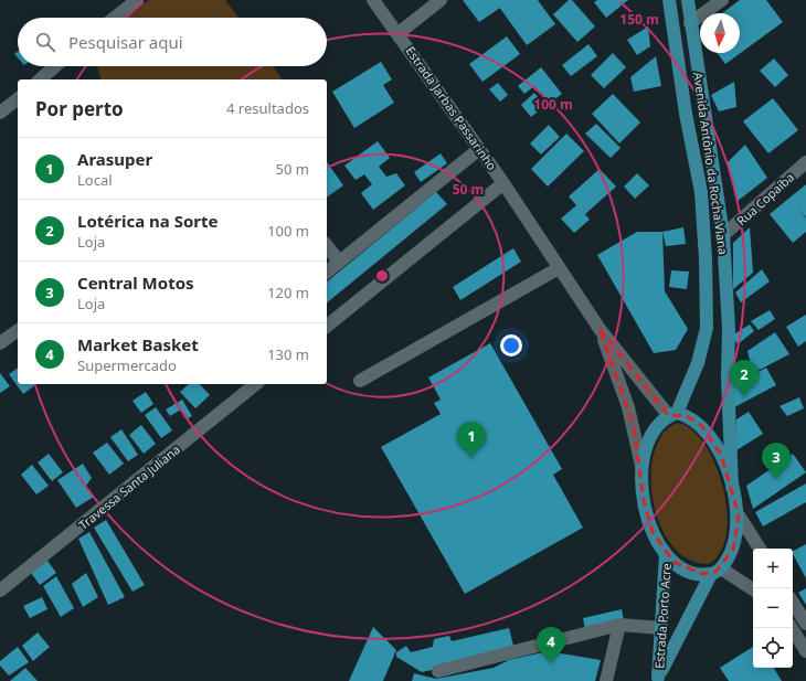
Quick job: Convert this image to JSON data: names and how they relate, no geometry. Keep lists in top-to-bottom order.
{
  "streets": {
    "main road": ["Avenida Antônio da Rocha Viana", "Estrada Porto Acre"],
    "street": ["Estrada Jarbas Passarinho", "Rua Copaíba", "Travessa Santa Juliana"]
  },
  "crossings": [
    ["Estrada Jarbas Passarinho", "Avenida Antônio da Rocha Viana"],
    ["Estrada Jarbas Passarinho", "Estrada Porto Acre"],
    ["Avenida Antônio da Rocha Viana", "Rua Copaíba"],
    ["Avenida Antônio da Rocha Viana", "Estrada Porto Acre"]
  ],
  "north": "bottom",
  "page": {
    "search": "Pesquisar aqui",
    "heading": ["Por perto", "4 resultados"],
    "list": [
      {
        "mark": "1",
        "name": "Arasuper",
        "note": "Local",
        "value": "50 m"
      },
      {
        "mark": "2",
        "name": "Lotérica na Sorte",
        "note": "Loja",
        "value": "100 m"
      },
      {
        "mark": "3",
        "name": "Central Motos",
        "note": "Loja",
        "value": "120 m"
      },
      {
        "mark": "4",
        "name": "Market Basket",
        "note": "Supermercado",
        "value": "130 m"
      }
    ],
    "pins": [
      "2",
      "1",
      "3",
      "4"
    ],
    "map_buttons": ["+", "−"]
  },
  "rings": ["150 m", "100 m", "50 m"]
}
